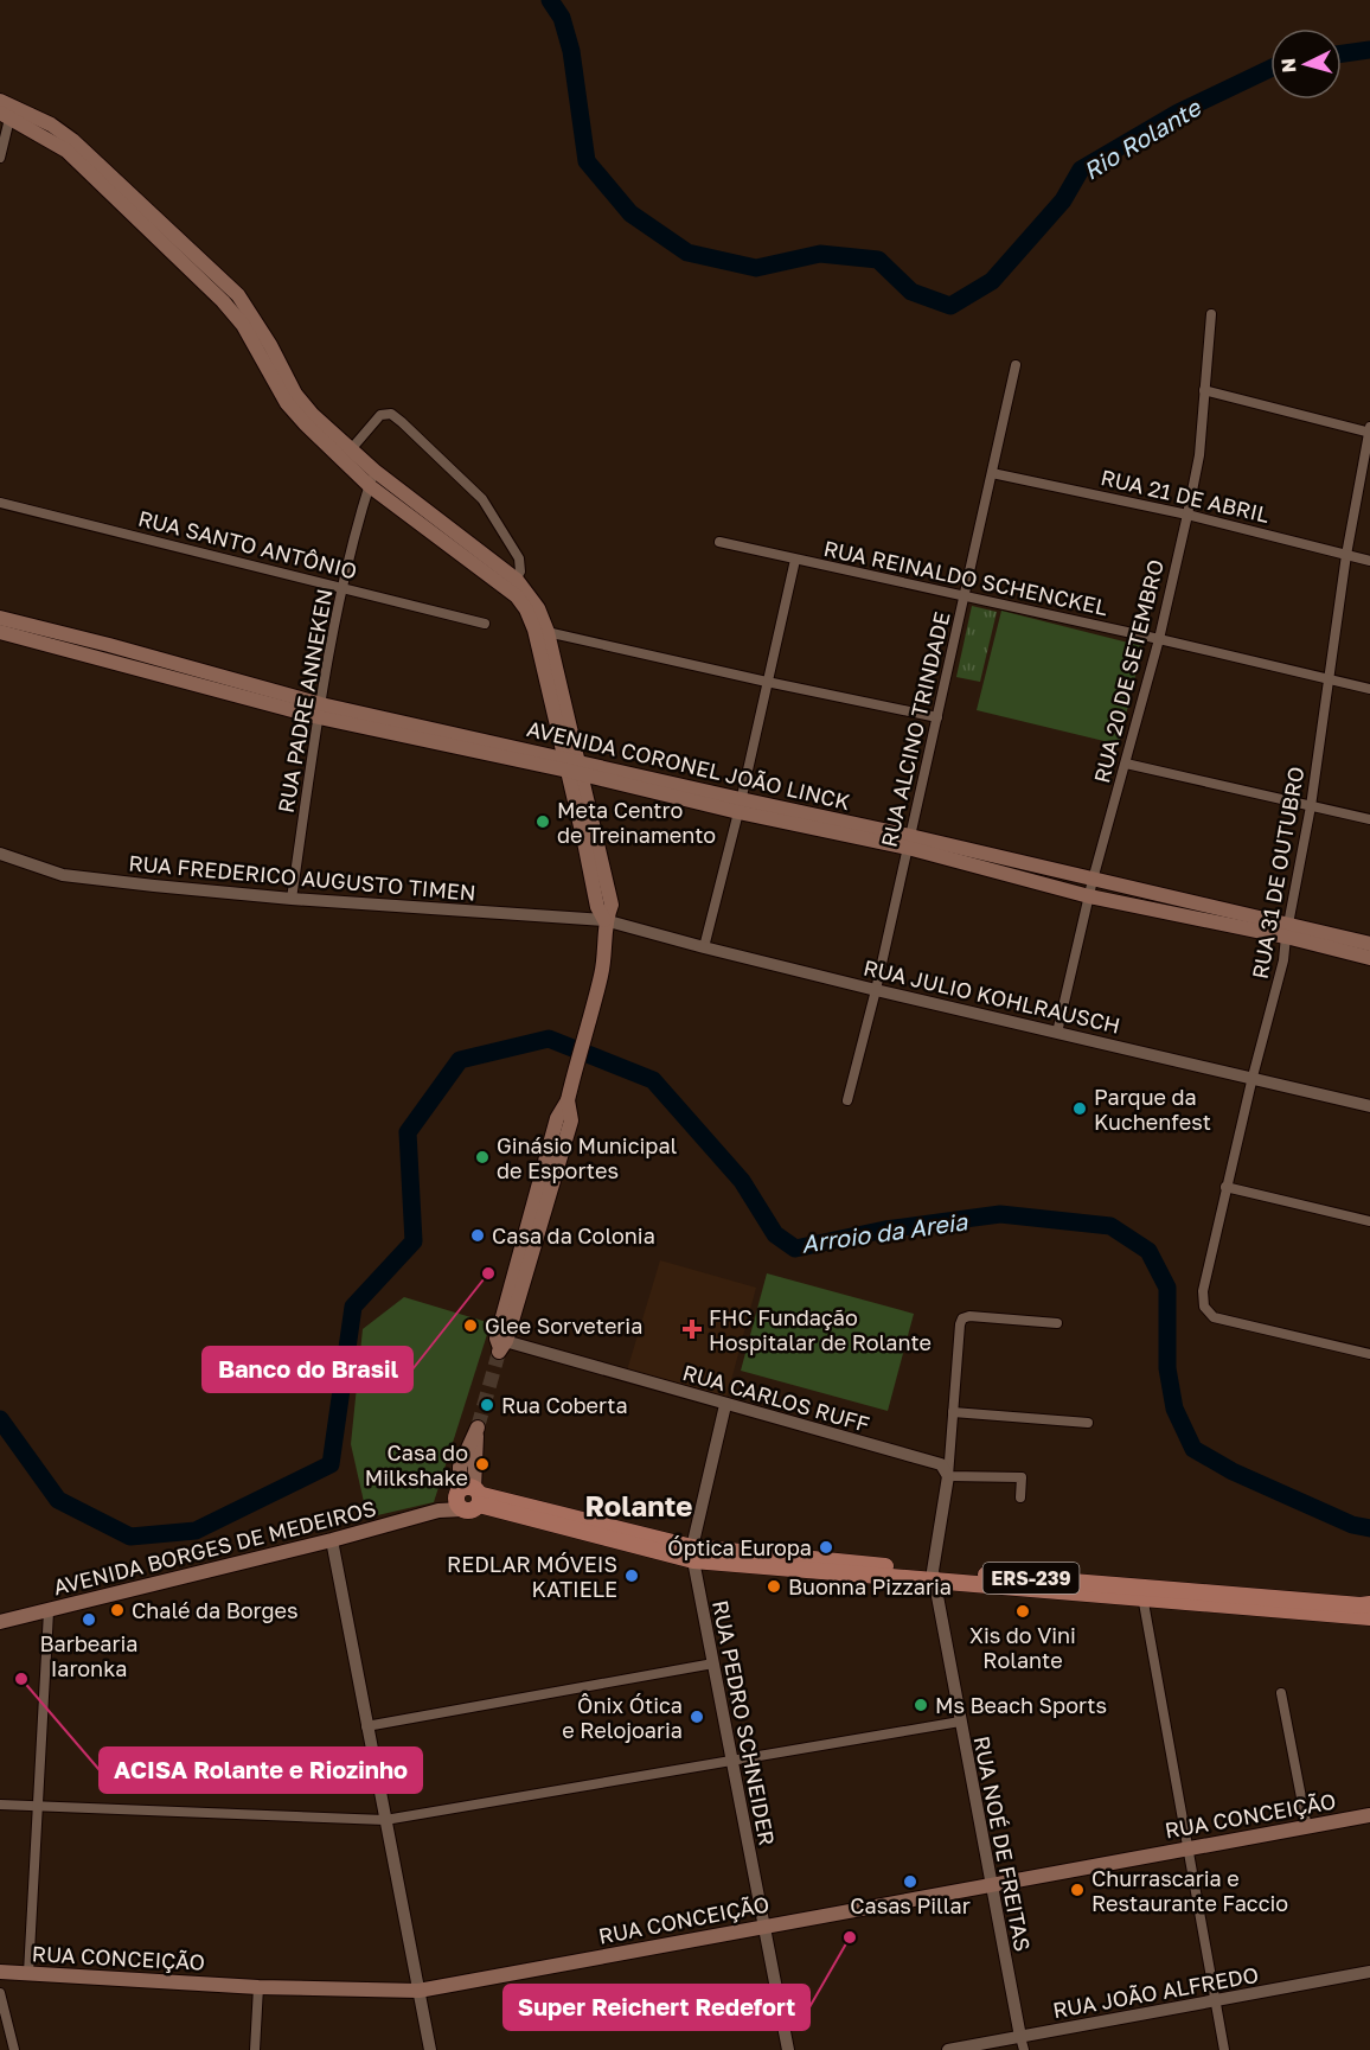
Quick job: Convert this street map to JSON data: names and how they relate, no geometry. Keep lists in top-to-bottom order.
{
  "streets": {
    "main road": [
      "AVENIDA CORONEL JOÃO LINCK",
      "AVENIDA BORGES DE MEDEIROS",
      "ERS-239",
      "RUA CONCEIÇÃO"
    ],
    "street": [
      "RUA 21 DE ABRIL",
      "RUA SANTO ANTÔNIO",
      "RUA REINALDO SCHENCKEL",
      "RUA 20 DE SETEMBRO",
      "RUA PADRE ANNEKEN",
      "RUA ALCINO TRINDADE",
      "RUA 31 DE OUTUBRO",
      "RUA FREDERICO AUGUSTO TIMEN",
      "RUA JULIO KOHLRAUSCH",
      "RUA CARLOS RUFF",
      "RUA PEDRO SCHNEIDER",
      "RUA NOÉ DE FREITAS",
      "RUA JOÃO ALFREDO"
    ]
  },
  "crossings": [
    ["RUA 21 DE ABRIL", "RUA 20 DE SETEMBRO"],
    ["RUA 21 DE ABRIL", "RUA ALCINO TRINDADE"],
    ["RUA 21 DE ABRIL", "RUA 31 DE OUTUBRO"],
    ["RUA SANTO ANTÔNIO", "RUA PADRE ANNEKEN"],
    ["RUA REINALDO SCHENCKEL", "RUA 20 DE SETEMBRO"],
    ["RUA REINALDO SCHENCKEL", "RUA ALCINO TRINDADE"],
    ["RUA REINALDO SCHENCKEL", "RUA 31 DE OUTUBRO"],
    ["RUA 20 DE SETEMBRO", "AVENIDA CORONEL JOÃO LINCK"],
    ["RUA 20 DE SETEMBRO", "RUA JULIO KOHLRAUSCH"],
    ["RUA PADRE ANNEKEN", "AVENIDA CORONEL JOÃO LINCK"],
    ["RUA PADRE ANNEKEN", "RUA FREDERICO AUGUSTO TIMEN"],
    ["RUA ALCINO TRINDADE", "AVENIDA CORONEL JOÃO LINCK"],
    ["RUA ALCINO TRINDADE", "RUA JULIO KOHLRAUSCH"],
    ["AVENIDA CORONEL JOÃO LINCK", "RUA 31 DE OUTUBRO"],
    ["RUA 31 DE OUTUBRO", "RUA JULIO KOHLRAUSCH"],
    ["RUA FREDERICO AUGUSTO TIMEN", "RUA JULIO KOHLRAUSCH"],
    ["RUA CARLOS RUFF", "RUA PEDRO SCHNEIDER"],
    ["RUA CARLOS RUFF", "RUA NOÉ DE FREITAS"],
    ["AVENIDA BORGES DE MEDEIROS", "ERS-239"],
    ["ERS-239", "RUA PEDRO SCHNEIDER"],
    ["ERS-239", "RUA NOÉ DE FREITAS"],
    ["RUA PEDRO SCHNEIDER", "RUA CONCEIÇÃO"],
    ["RUA CONCEIÇÃO", "RUA NOÉ DE FREITAS"],
    ["RUA NOÉ DE FREITAS", "RUA JOÃO ALFREDO"]
  ],
  "districts": ["Rolante"],
  "water": ["Rio Rolante", "Arroio da Areia"],
  "places": {
    "other": [
      "Meta Centro de Treinamento",
      "Parque da Kuchenfest",
      "Ginásio Municipal de Esportes",
      "Casa da Colonia",
      "Banco do Brasil",
      "Glee Sorveteria",
      "Rua Coberta",
      "Casa do Milkshake",
      "Óptica Europa",
      "REDLAR MÓVEIS KATIELE",
      "Buonna Pizzaria",
      "Chalé da Borges",
      "Xis do Vini Rolante",
      "Barbearia Iaronka",
      "ACISA Rolante e Riozinho",
      "Ms Beach Sports",
      "Ônix Ótica e Relojoaria",
      "Casas Pillar",
      "Churrascaria e Restaurante Faccio",
      "Super Reichert Redefort"
    ],
    "health": ["FHC Fundação Hospitalar de Rolante"]
  },
  "north": "left"
}
